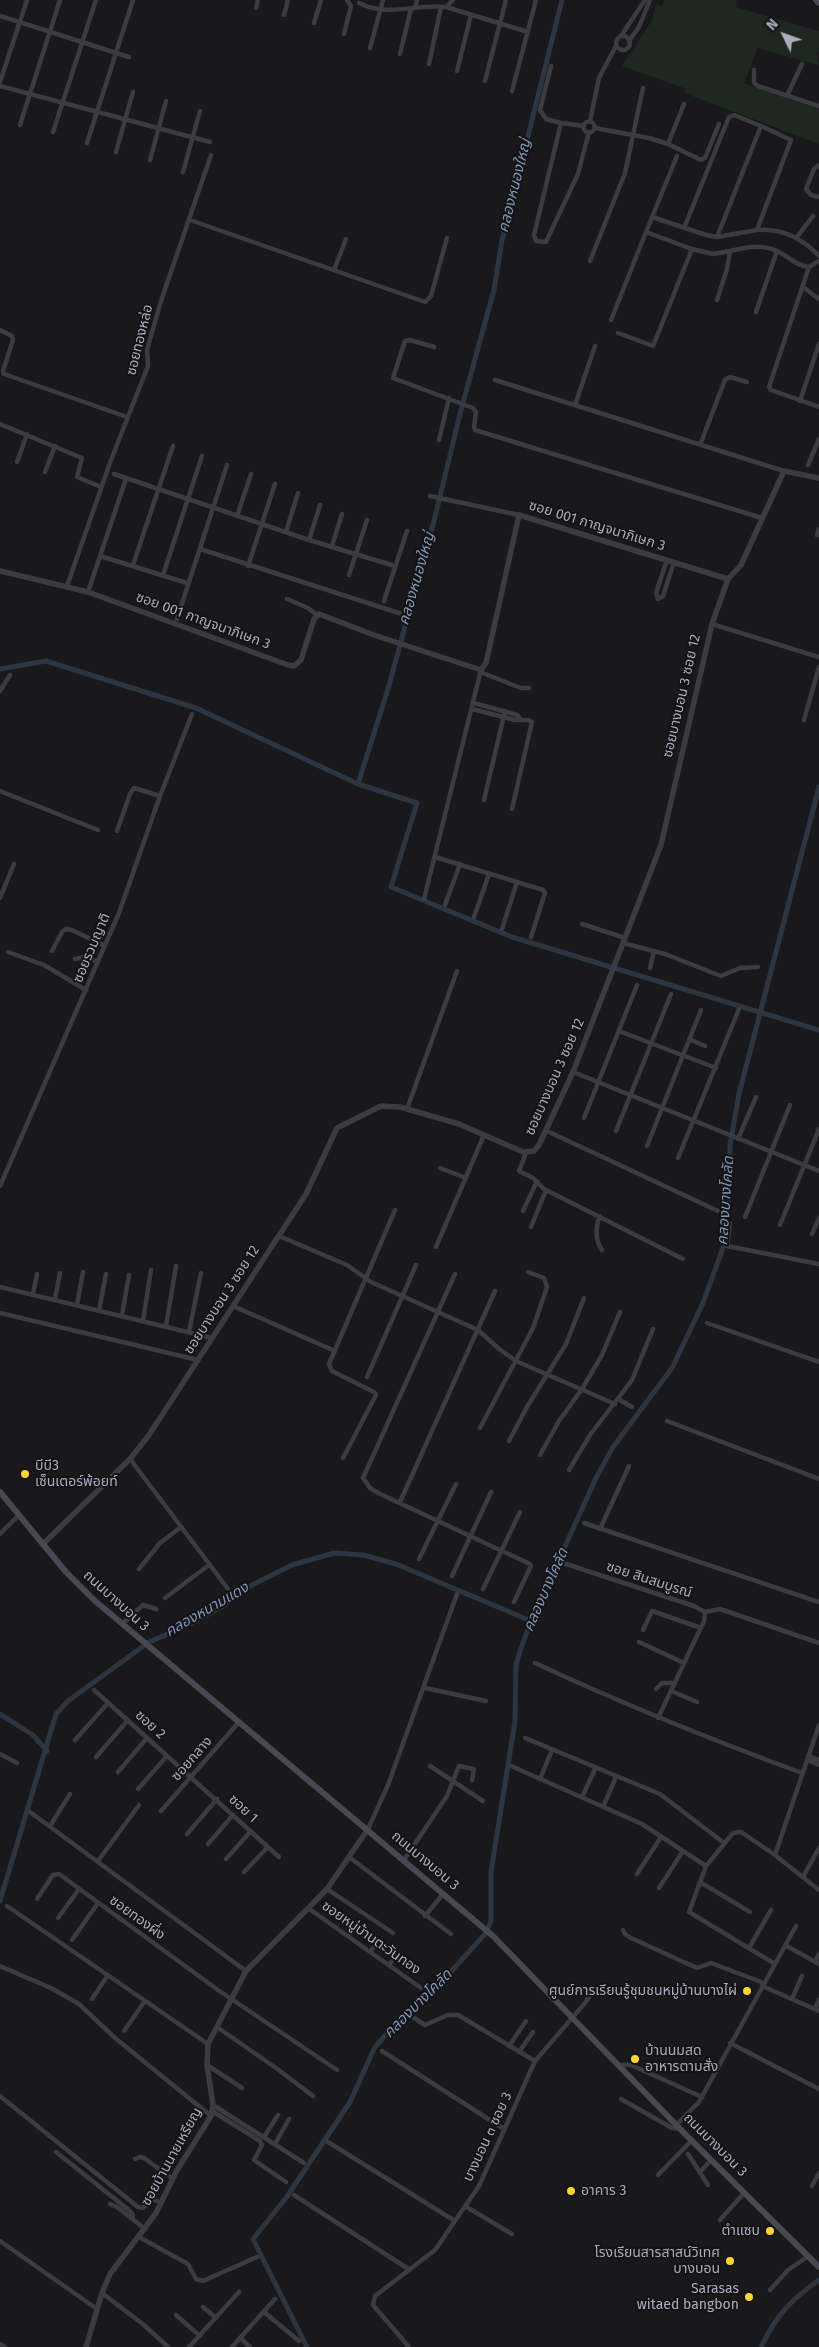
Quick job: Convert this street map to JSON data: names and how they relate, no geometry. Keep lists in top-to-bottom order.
{
  "streets": {
    "main road": ["ถนนบางบอน 3"],
    "street": [
      "ซอยทองหล่อ",
      "ซอย 001 กาญจนาภิเษก 3",
      "ซอยบางบอน 3 ซอย 12",
      "ซอยรวมญาติ",
      "ซอย สินสมบูรณ์",
      "ซอย 2",
      "ซอยกลาง",
      "ซอย 1",
      "ซอยทองผึ่ง",
      "ซอยหมู่บ้านตะวันทอง",
      "บางบอน ๓ ซอย 3",
      "ซอยบ้านนายเหรียญ"
    ]
  },
  "crossings": [
    ["ซอยทองหล่อ", "ซอย 001 กาญจนาภิเษก 3"],
    ["ซอย 001 กาญจนาภิเษก 3", "ซอยบางบอน 3 ซอย 12"],
    ["ซอยบางบอน 3 ซอย 12", "ถนนบางบอน 3"],
    ["ถนนบางบอน 3", "ซอยกลาง"],
    ["ถนนบางบอน 3", "บางบอน ๓ ซอย 3"],
    ["ถนนบางบอน 3", "ซอยบ้านนายเหรียญ"],
    ["ซอย 2", "ซอยกลาง"],
    ["ซอย 2", "ซอย 1"],
    ["ซอยกลาง", "ซอย 1"],
    ["ซอยทองผึ่ง", "ซอยบ้านนายเหรียญ"],
    ["ซอยหมู่บ้านตะวันทอง", "ซอยบ้านนายเหรียญ"]
  ],
  "water": ["คลองหนองใหญ่", "คลองบางโคลัด", "คลองหนามแดง"],
  "places": [
    "บีบี3 เซ็นเตอร์พ้อยท์",
    "ศูนย์การเรียนรู้ชุมชนหมู่บ้านบางไผ่",
    "บ้านนมสด อาหารตามสั่ง",
    "อาคาร 3",
    "ตำแซบ",
    "โรงเรียนสารสาสน์วิเทศ บางบอน",
    "Sarasas witaed bangbon"
  ],
  "north": "top left"
}
